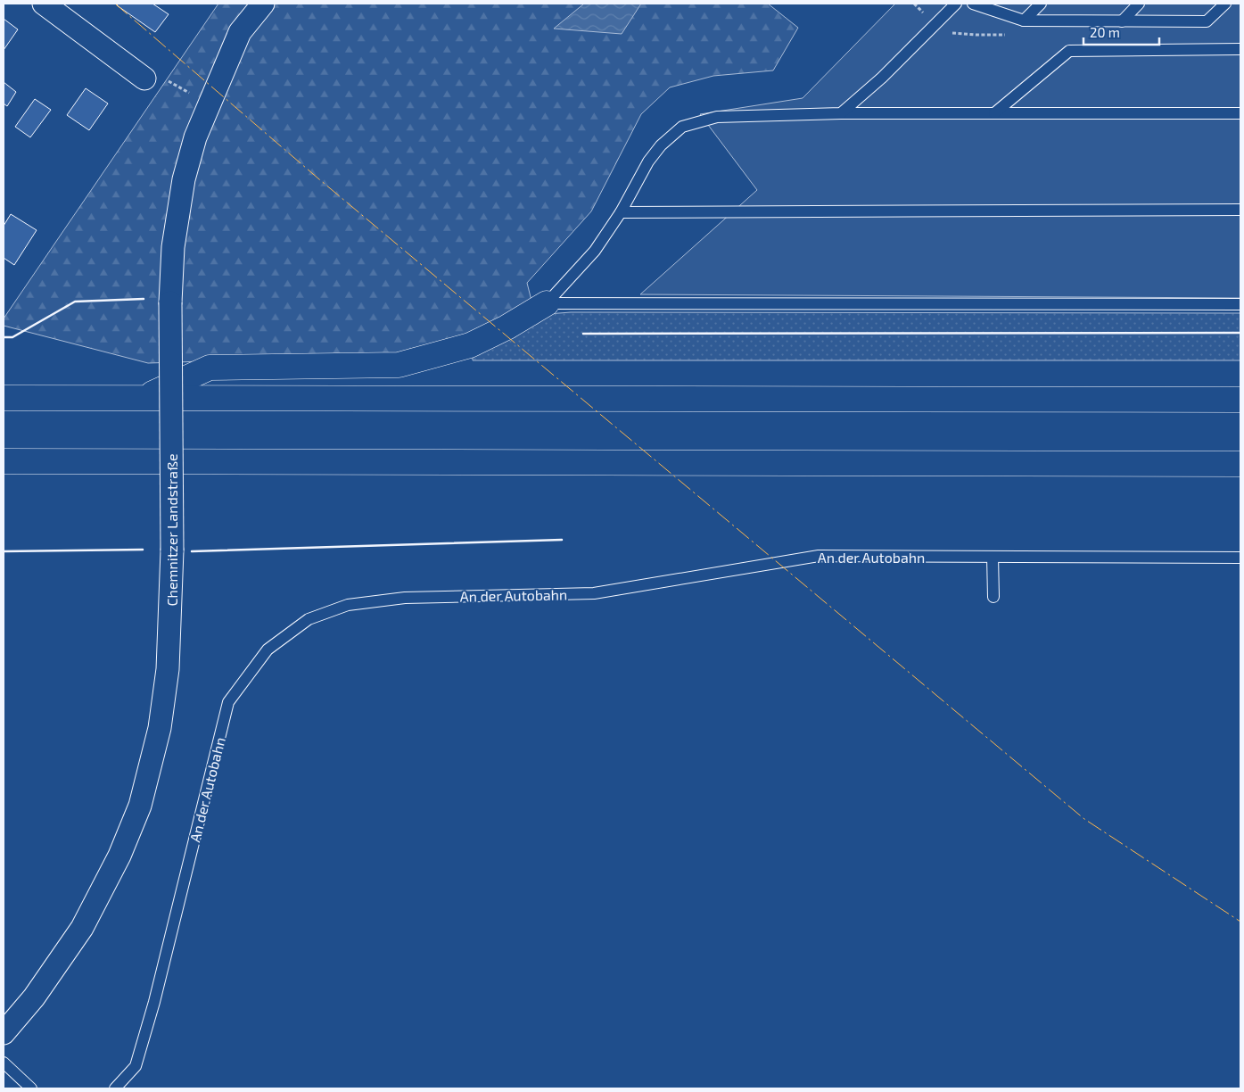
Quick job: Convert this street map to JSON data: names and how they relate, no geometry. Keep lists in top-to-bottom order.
{
  "streets": {
    "street": ["Chemnitzer Landstraße"],
    "lane": ["An der Autobahn"]
  },
  "scale_bar": "20 m"
}
